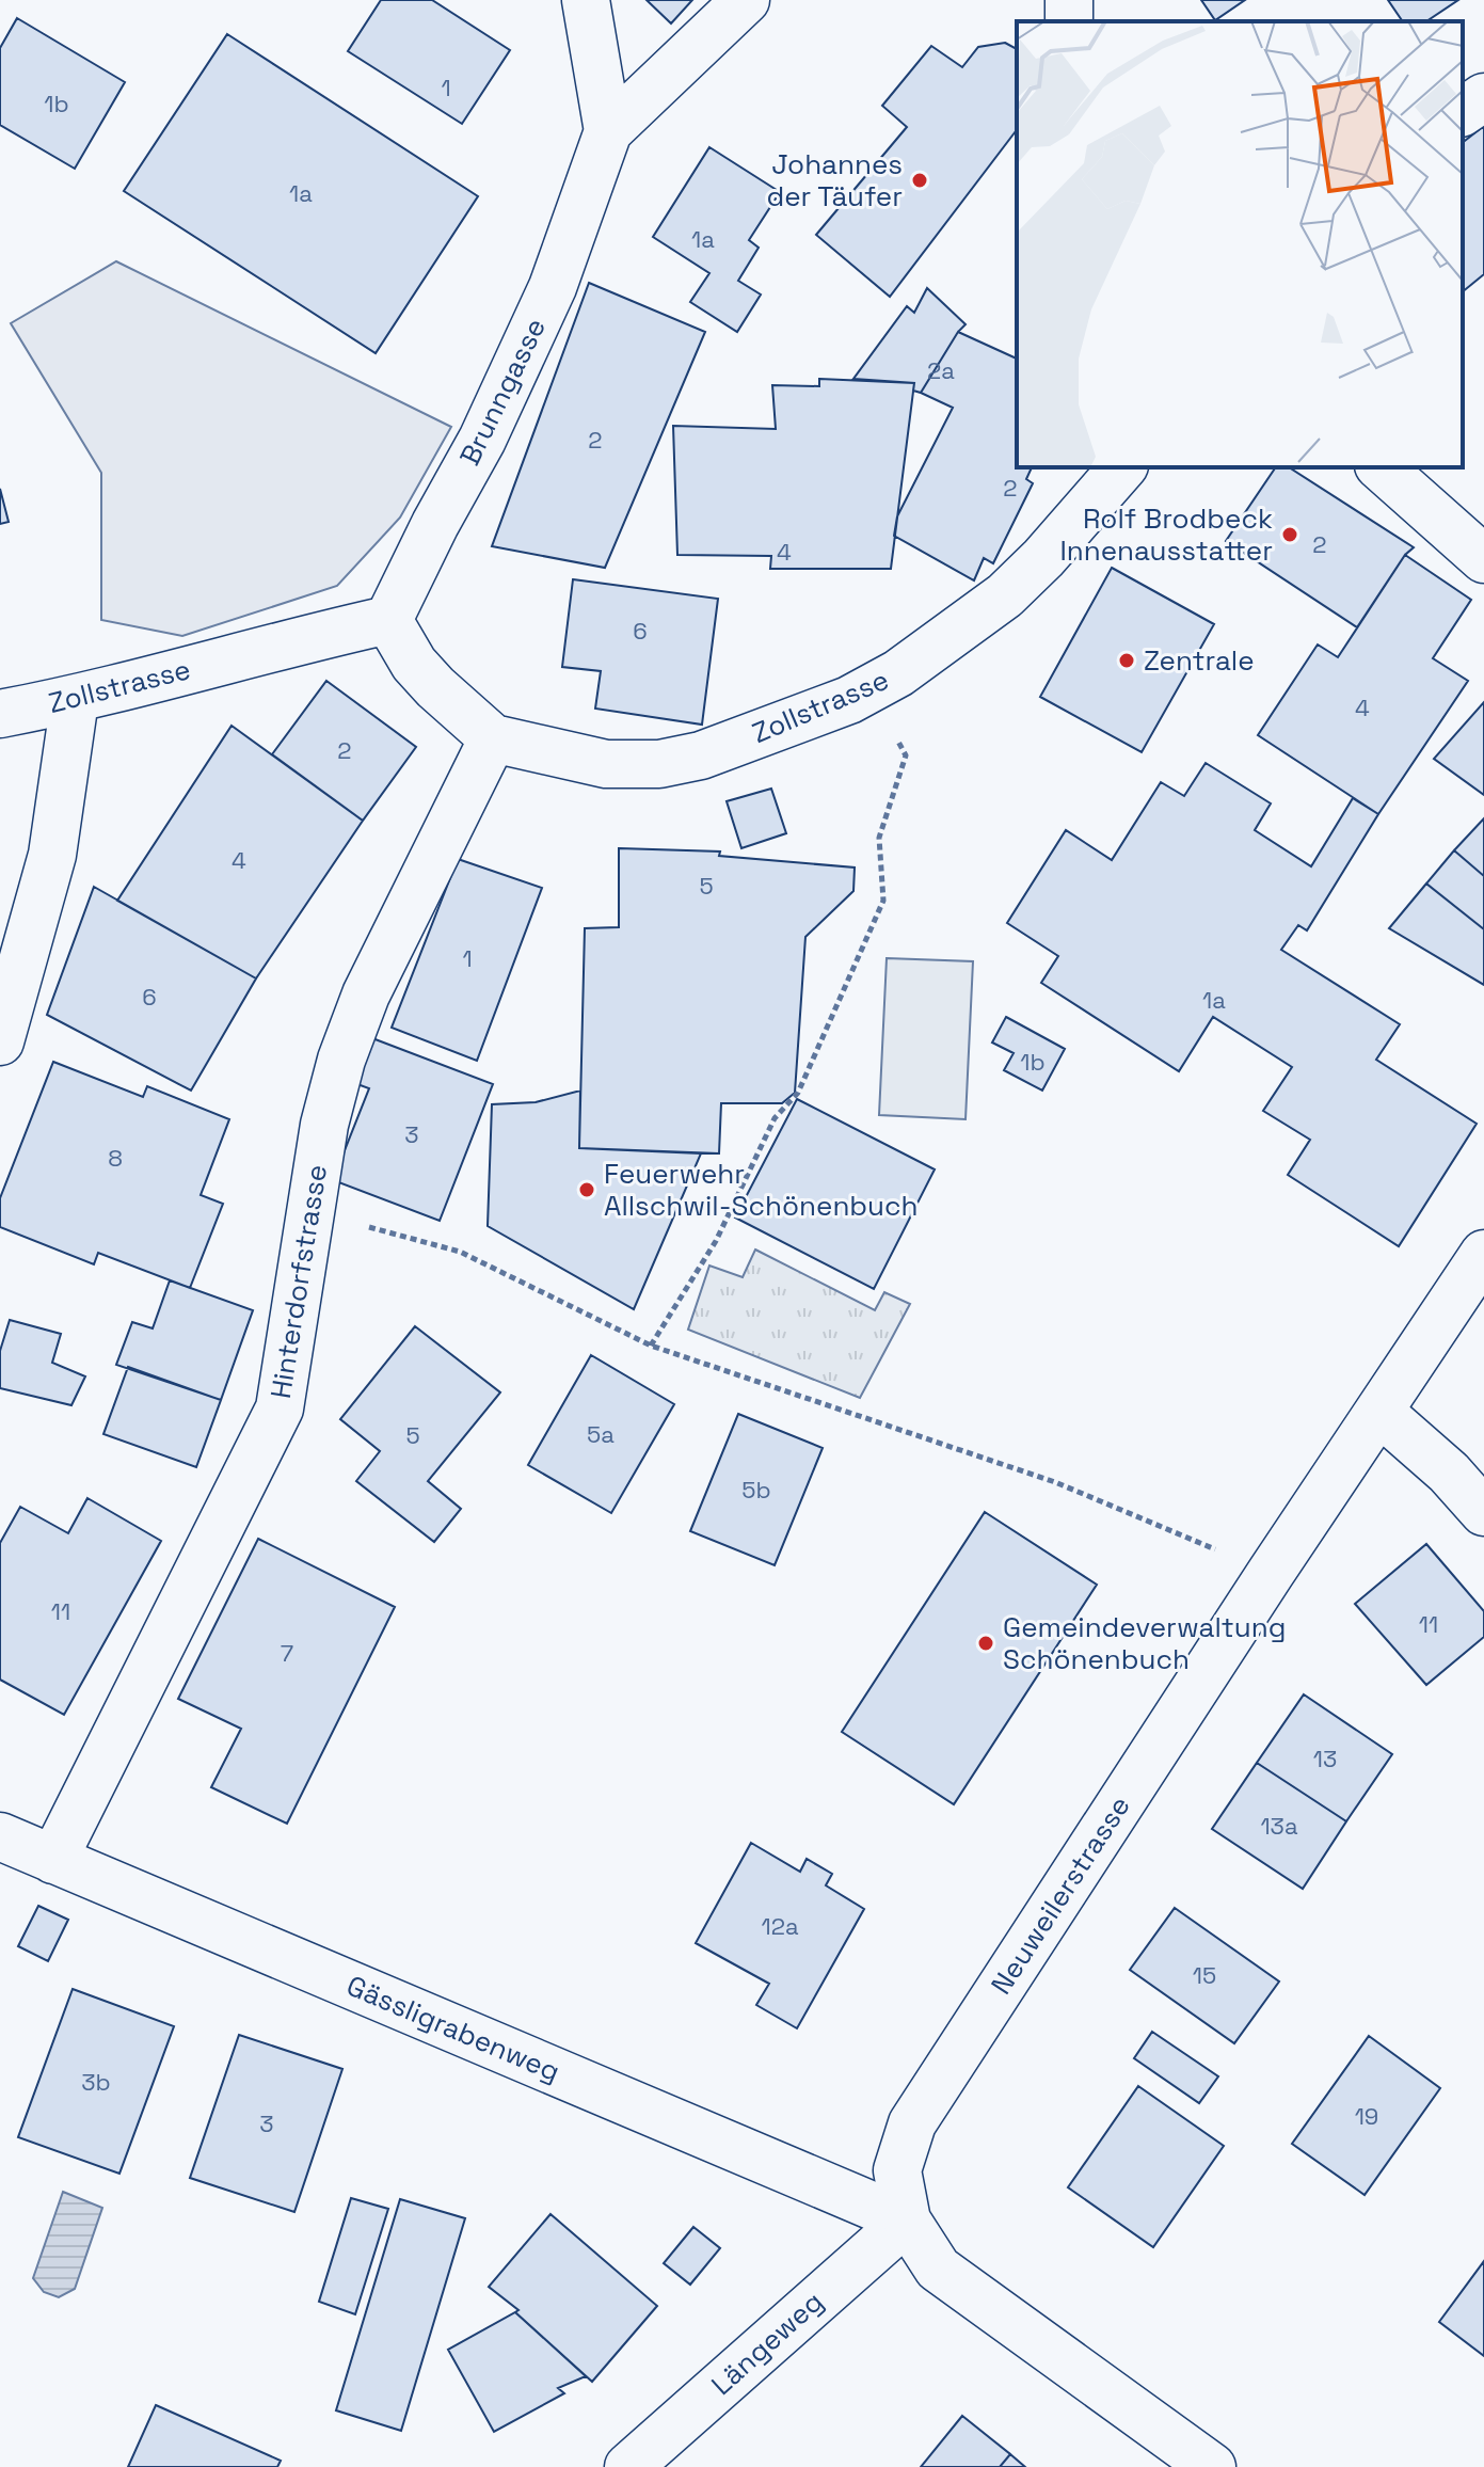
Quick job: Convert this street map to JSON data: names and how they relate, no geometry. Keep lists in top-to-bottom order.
{
  "streets": {
    "street": [
      "Brunngasse",
      "Zollstrasse",
      "Hinterdorfstrasse",
      "Neuweilerstrasse",
      "Gässligrabenweg",
      "Längeweg"
    ]
  },
  "crossings": [
    ["Brunngasse", "Zollstrasse"],
    ["Zollstrasse", "Hinterdorfstrasse"],
    ["Hinterdorfstrasse", "Gässligrabenweg"],
    ["Neuweilerstrasse", "Gässligrabenweg"],
    ["Neuweilerstrasse", "Längeweg"],
    ["Gässligrabenweg", "Längeweg"]
  ],
  "places": [
    "Johannes der Täufer",
    "Rolf Brodbeck Innenausstatter",
    "Zentrale",
    "Feuerwehr Allschwil-Schönenbuch",
    "Gemeindeverwaltung Schönenbuch"
  ],
  "house_numbers": [
    "1",
    "1b",
    "1a",
    "1a",
    "2a",
    "2",
    "2",
    "2",
    "4",
    "6",
    "4",
    "2",
    "4",
    "5",
    "1",
    "6",
    "1a",
    "1b",
    "3",
    "8",
    "5a",
    "5",
    "5b",
    "11",
    "11",
    "7",
    "13",
    "13a",
    "12a",
    "15",
    "3b",
    "19",
    "3"
  ]
}
